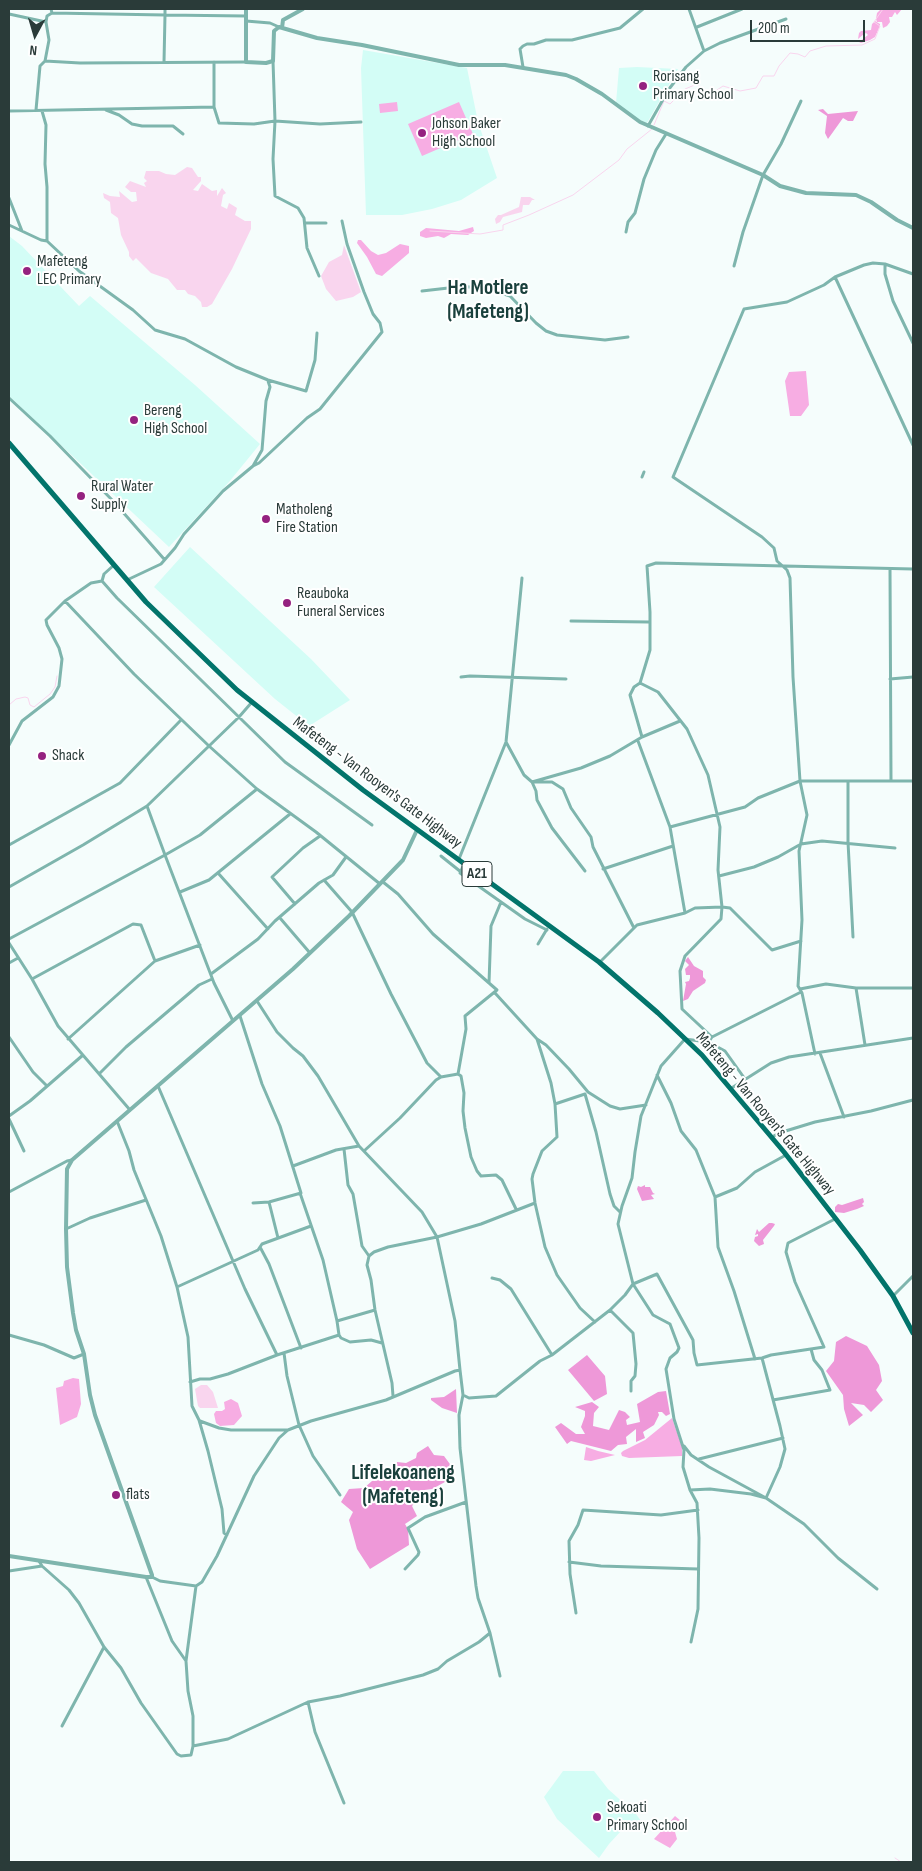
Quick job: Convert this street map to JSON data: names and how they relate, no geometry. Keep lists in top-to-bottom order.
{
  "streets": {
    "main road": ["Mafeteng - Van Rooyen's Gate Highway", "A21"]
  },
  "districts": ["Ha Motlere (Mafeteng)", "Lifelekoaneng (Mafeteng)"],
  "places": [
    "Rorisang Primary School",
    "Johson Baker High School",
    "Mafeteng LEC Primary",
    "Bereng High School",
    "Rural Water Supply",
    "Matholeng Fire Station",
    "Reauboka Funeral Services",
    "Shack",
    "flats",
    "Sekoati Primary School"
  ],
  "scale_bar": "200 m",
  "north": "bottom"
}
